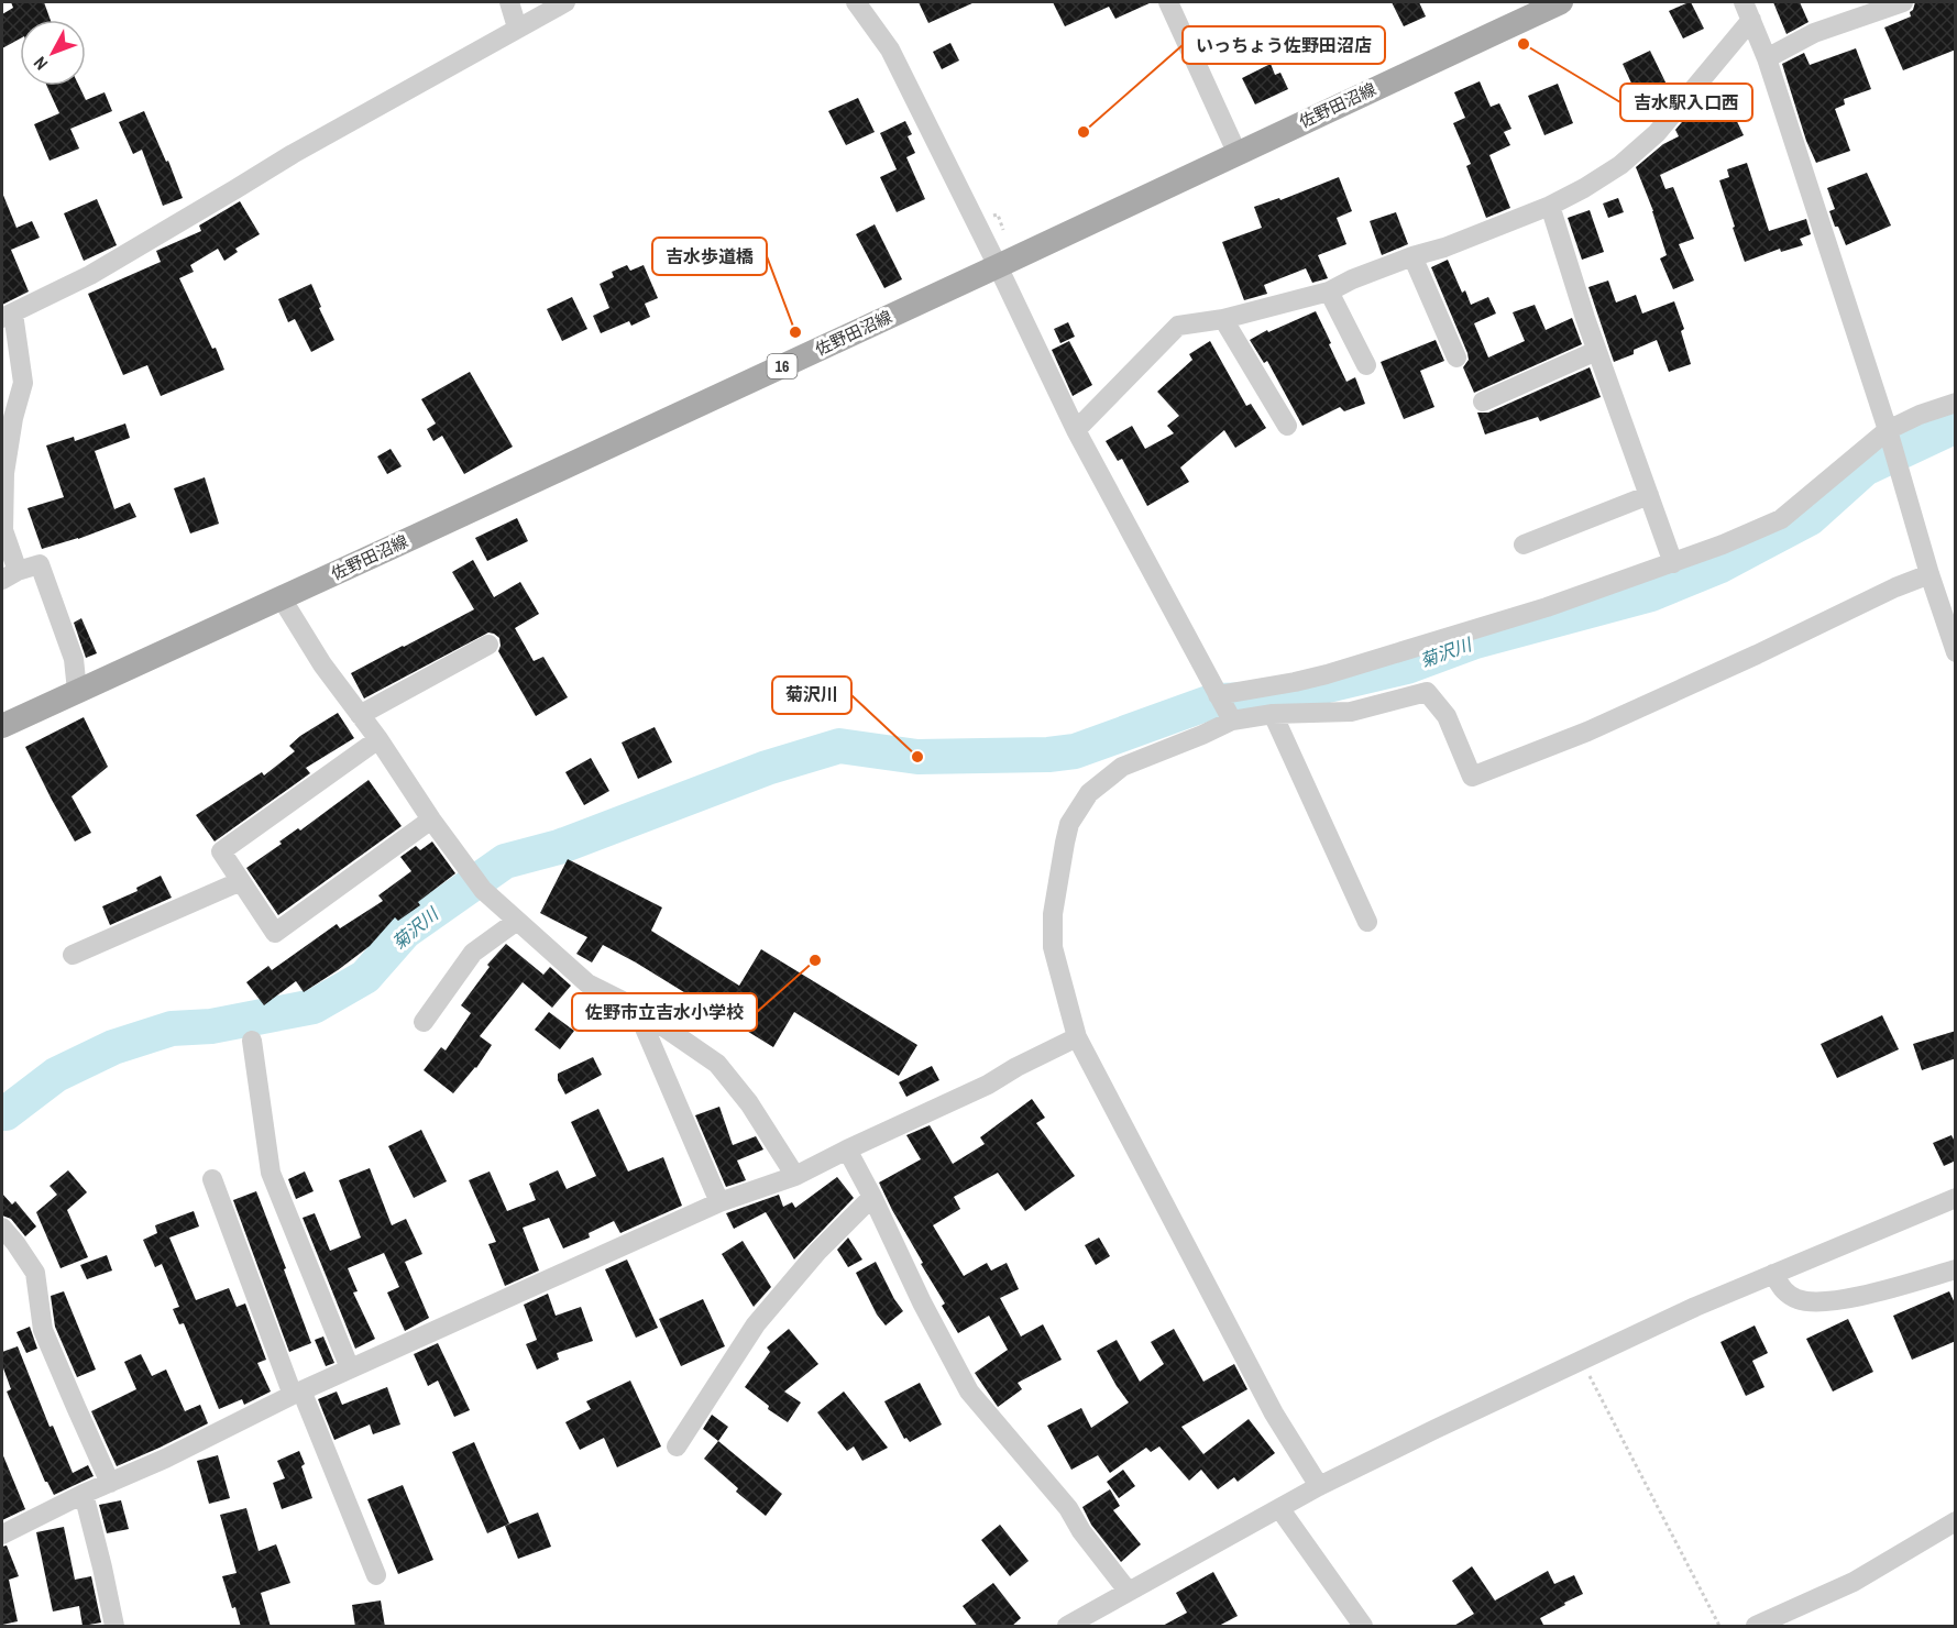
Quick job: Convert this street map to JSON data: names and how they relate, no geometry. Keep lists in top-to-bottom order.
{
  "streets": {
    "main road": ["佐野田沼線", "16"]
  },
  "water": ["菊沢川"],
  "places": [
    "吉水駅入口西",
    "いっちょう佐野田沼店",
    "吉水歩道橋",
    "菊沢川",
    "佐野市立吉水小学校"
  ],
  "north": "bottom left"
}
